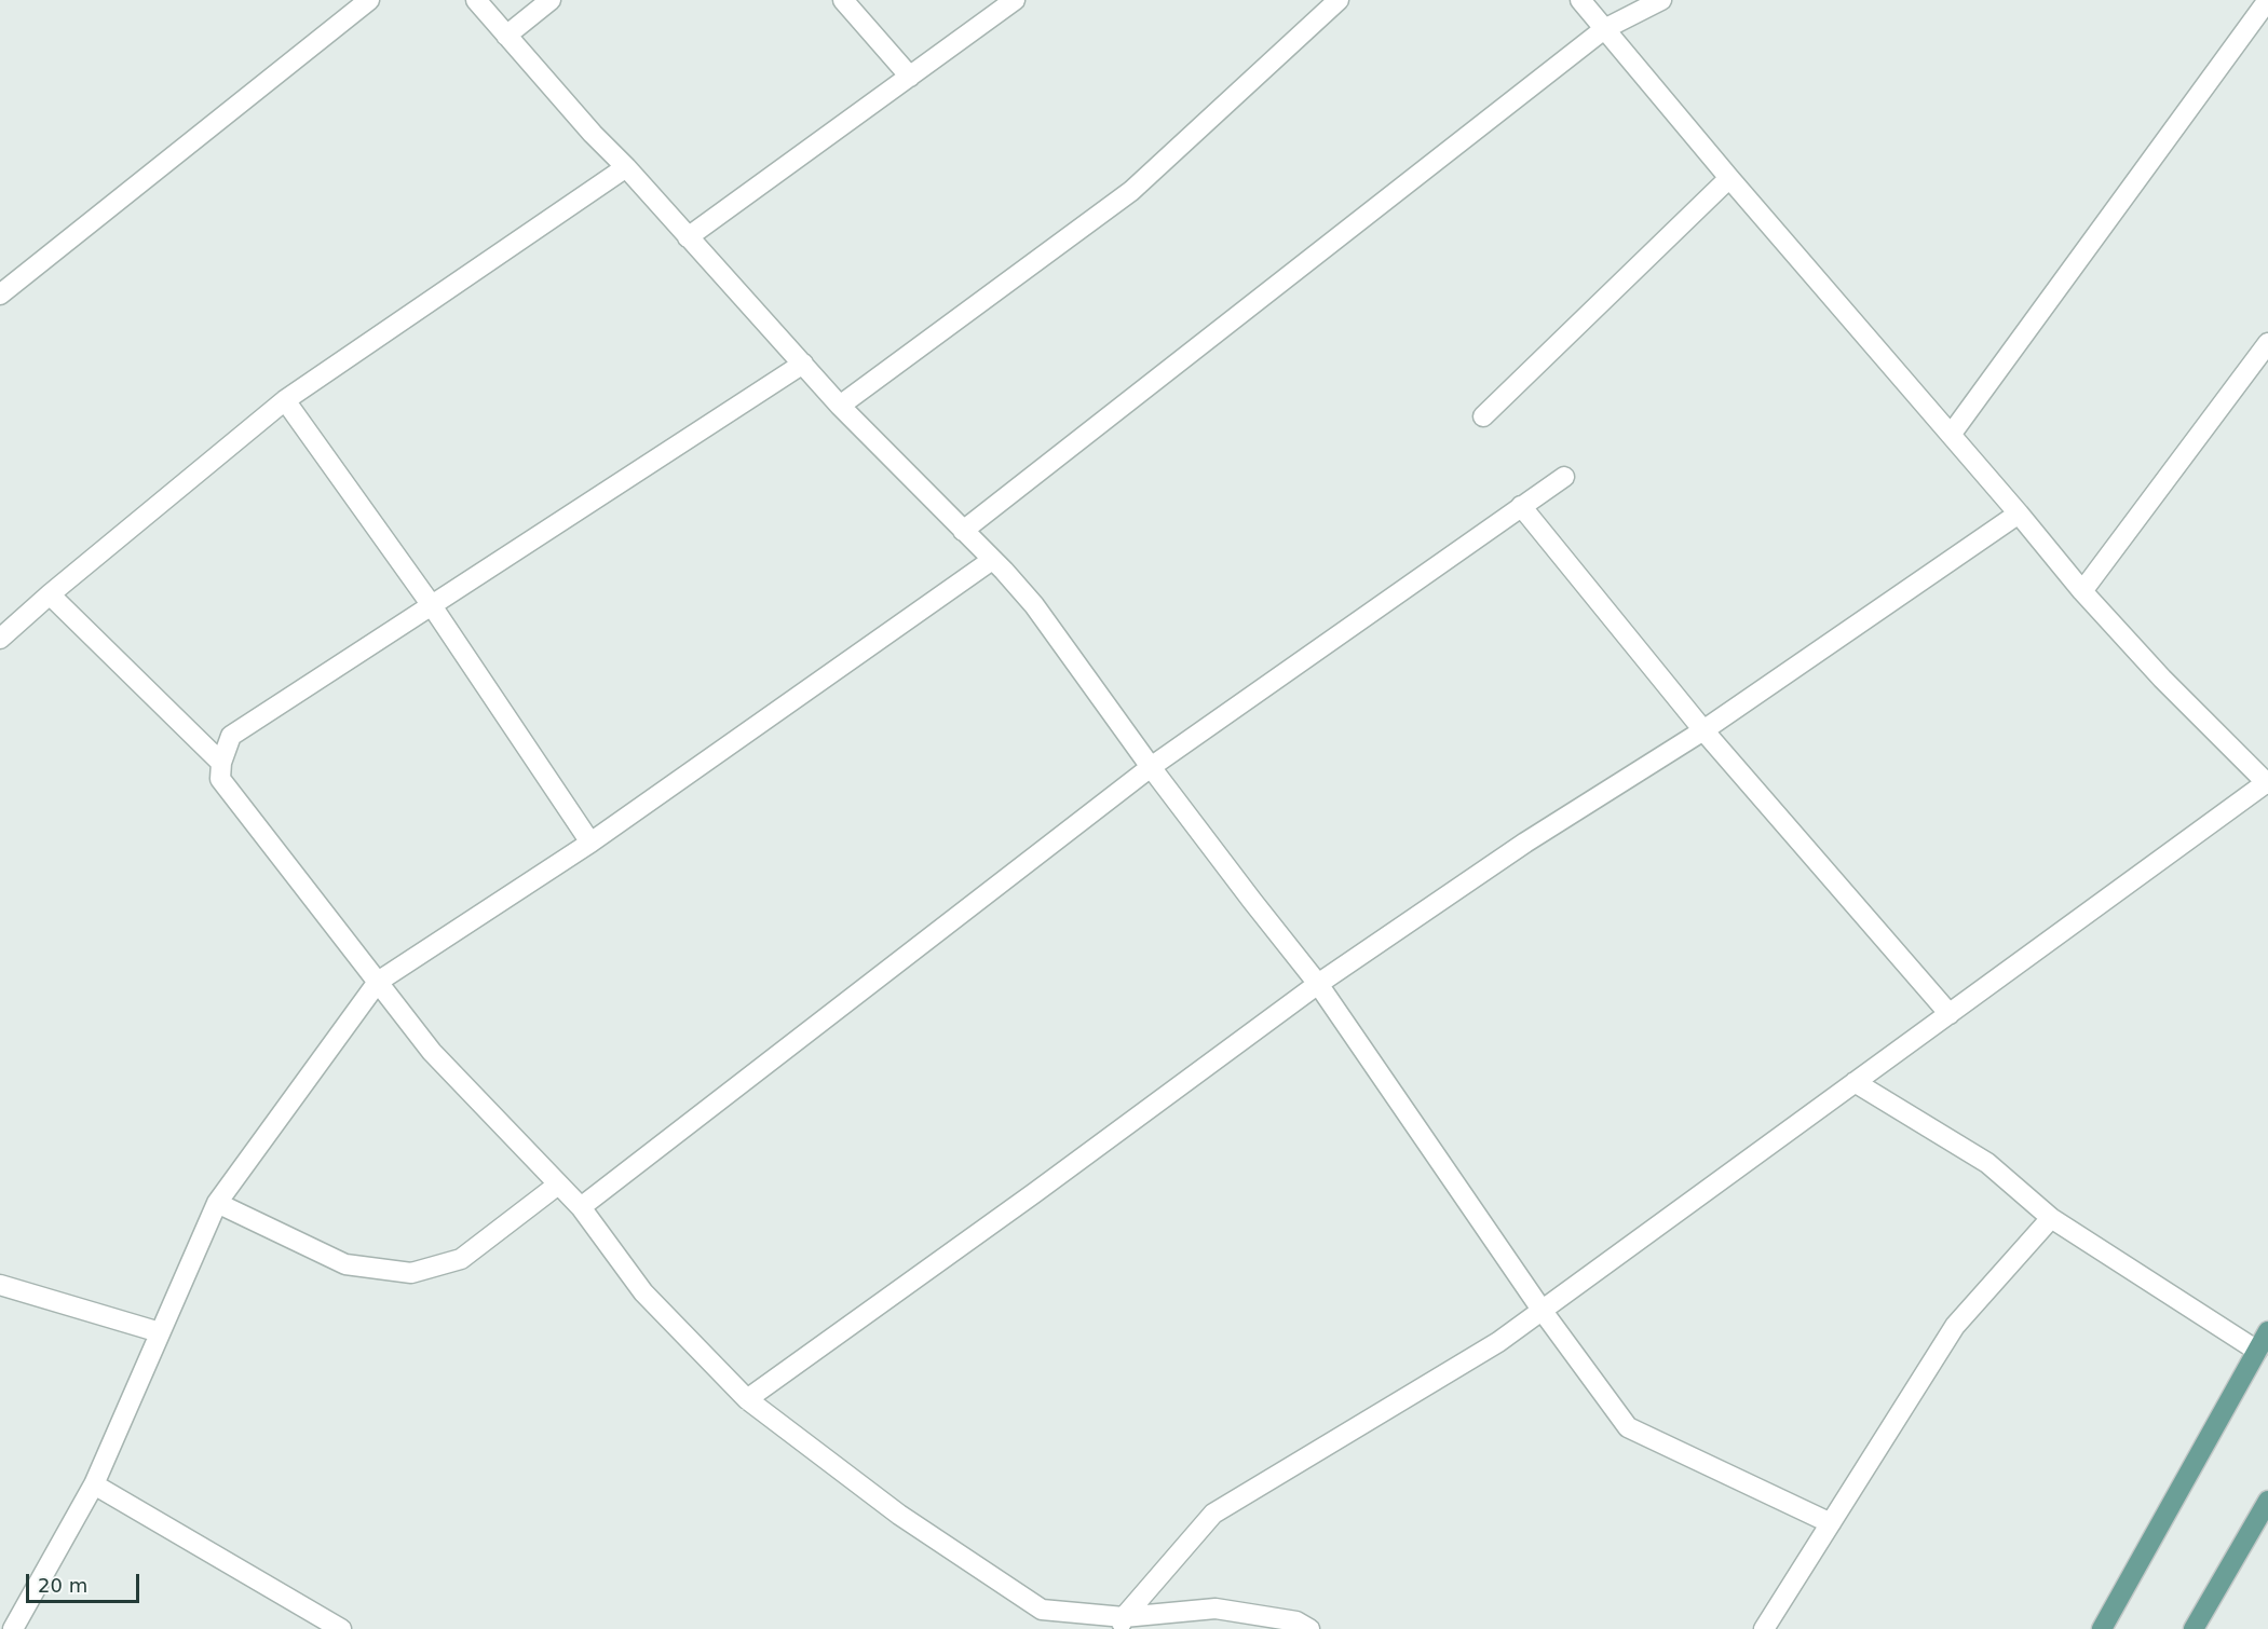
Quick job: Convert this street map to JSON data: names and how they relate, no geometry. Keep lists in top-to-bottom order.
{
  "scale_bar": "20 m"
}
